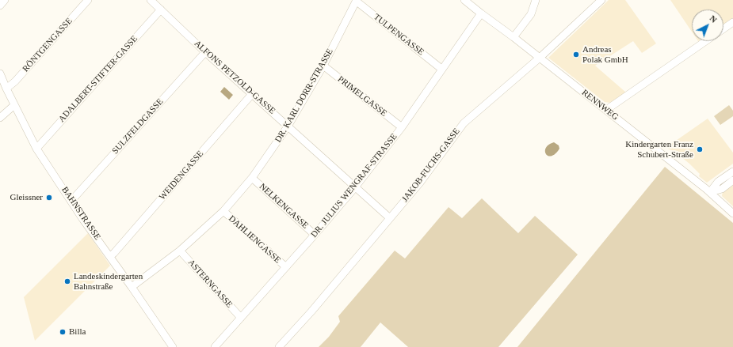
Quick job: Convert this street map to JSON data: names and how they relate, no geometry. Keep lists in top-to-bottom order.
{
  "streets": {
    "street": [
      "TULPENGASSE",
      "RÖNTGENGASSE",
      "ALFONS PETZOLD-GASSE",
      "ADALBERT-STIFTER-GASSE",
      "DR. KARL DORR-STRASSE",
      "PRIMELGASSE",
      "RENNWEG",
      "SULZFELDGASSE",
      "JAKOB-FUCHS-GASSE",
      "WEIDENGASSE",
      "DR. JULIUS WENGRAF-STRASSE",
      "NELKENGASSE",
      "BAHNSTRASSE",
      "DAHLIENGASSE",
      "ASTERNGASSE"
    ]
  },
  "crossings": [
    ["TULPENGASSE", "DR. KARL DORR-STRASSE"],
    ["TULPENGASSE", "DR. JULIUS WENGRAF-STRASSE"],
    ["RÖNTGENGASSE", "BAHNSTRASSE"],
    ["ALFONS PETZOLD-GASSE", "ADALBERT-STIFTER-GASSE"],
    ["ALFONS PETZOLD-GASSE", "DR. KARL DORR-STRASSE"],
    ["ALFONS PETZOLD-GASSE", "SULZFELDGASSE"],
    ["ALFONS PETZOLD-GASSE", "JAKOB-FUCHS-GASSE"],
    ["ALFONS PETZOLD-GASSE", "WEIDENGASSE"],
    ["ALFONS PETZOLD-GASSE", "DR. JULIUS WENGRAF-STRASSE"],
    ["ADALBERT-STIFTER-GASSE", "BAHNSTRASSE"],
    ["DR. KARL DORR-STRASSE", "PRIMELGASSE"],
    ["DR. KARL DORR-STRASSE", "NELKENGASSE"],
    ["DR. KARL DORR-STRASSE", "BAHNSTRASSE"],
    ["DR. KARL DORR-STRASSE", "DAHLIENGASSE"],
    ["DR. KARL DORR-STRASSE", "ASTERNGASSE"],
    ["PRIMELGASSE", "DR. JULIUS WENGRAF-STRASSE"],
    ["RENNWEG", "JAKOB-FUCHS-GASSE"],
    ["RENNWEG", "DR. JULIUS WENGRAF-STRASSE"],
    ["SULZFELDGASSE", "BAHNSTRASSE"],
    ["WEIDENGASSE", "BAHNSTRASSE"],
    ["DR. JULIUS WENGRAF-STRASSE", "NELKENGASSE"],
    ["DR. JULIUS WENGRAF-STRASSE", "DAHLIENGASSE"],
    ["DR. JULIUS WENGRAF-STRASSE", "ASTERNGASSE"]
  ],
  "places": [
    "Andreas Polak GmbH",
    "Kindergarten Franz Schubert-Straße",
    "Gleissner",
    "Landeskindergarten Bahnstraße",
    "Billa"
  ],
  "north": "top right"
}
